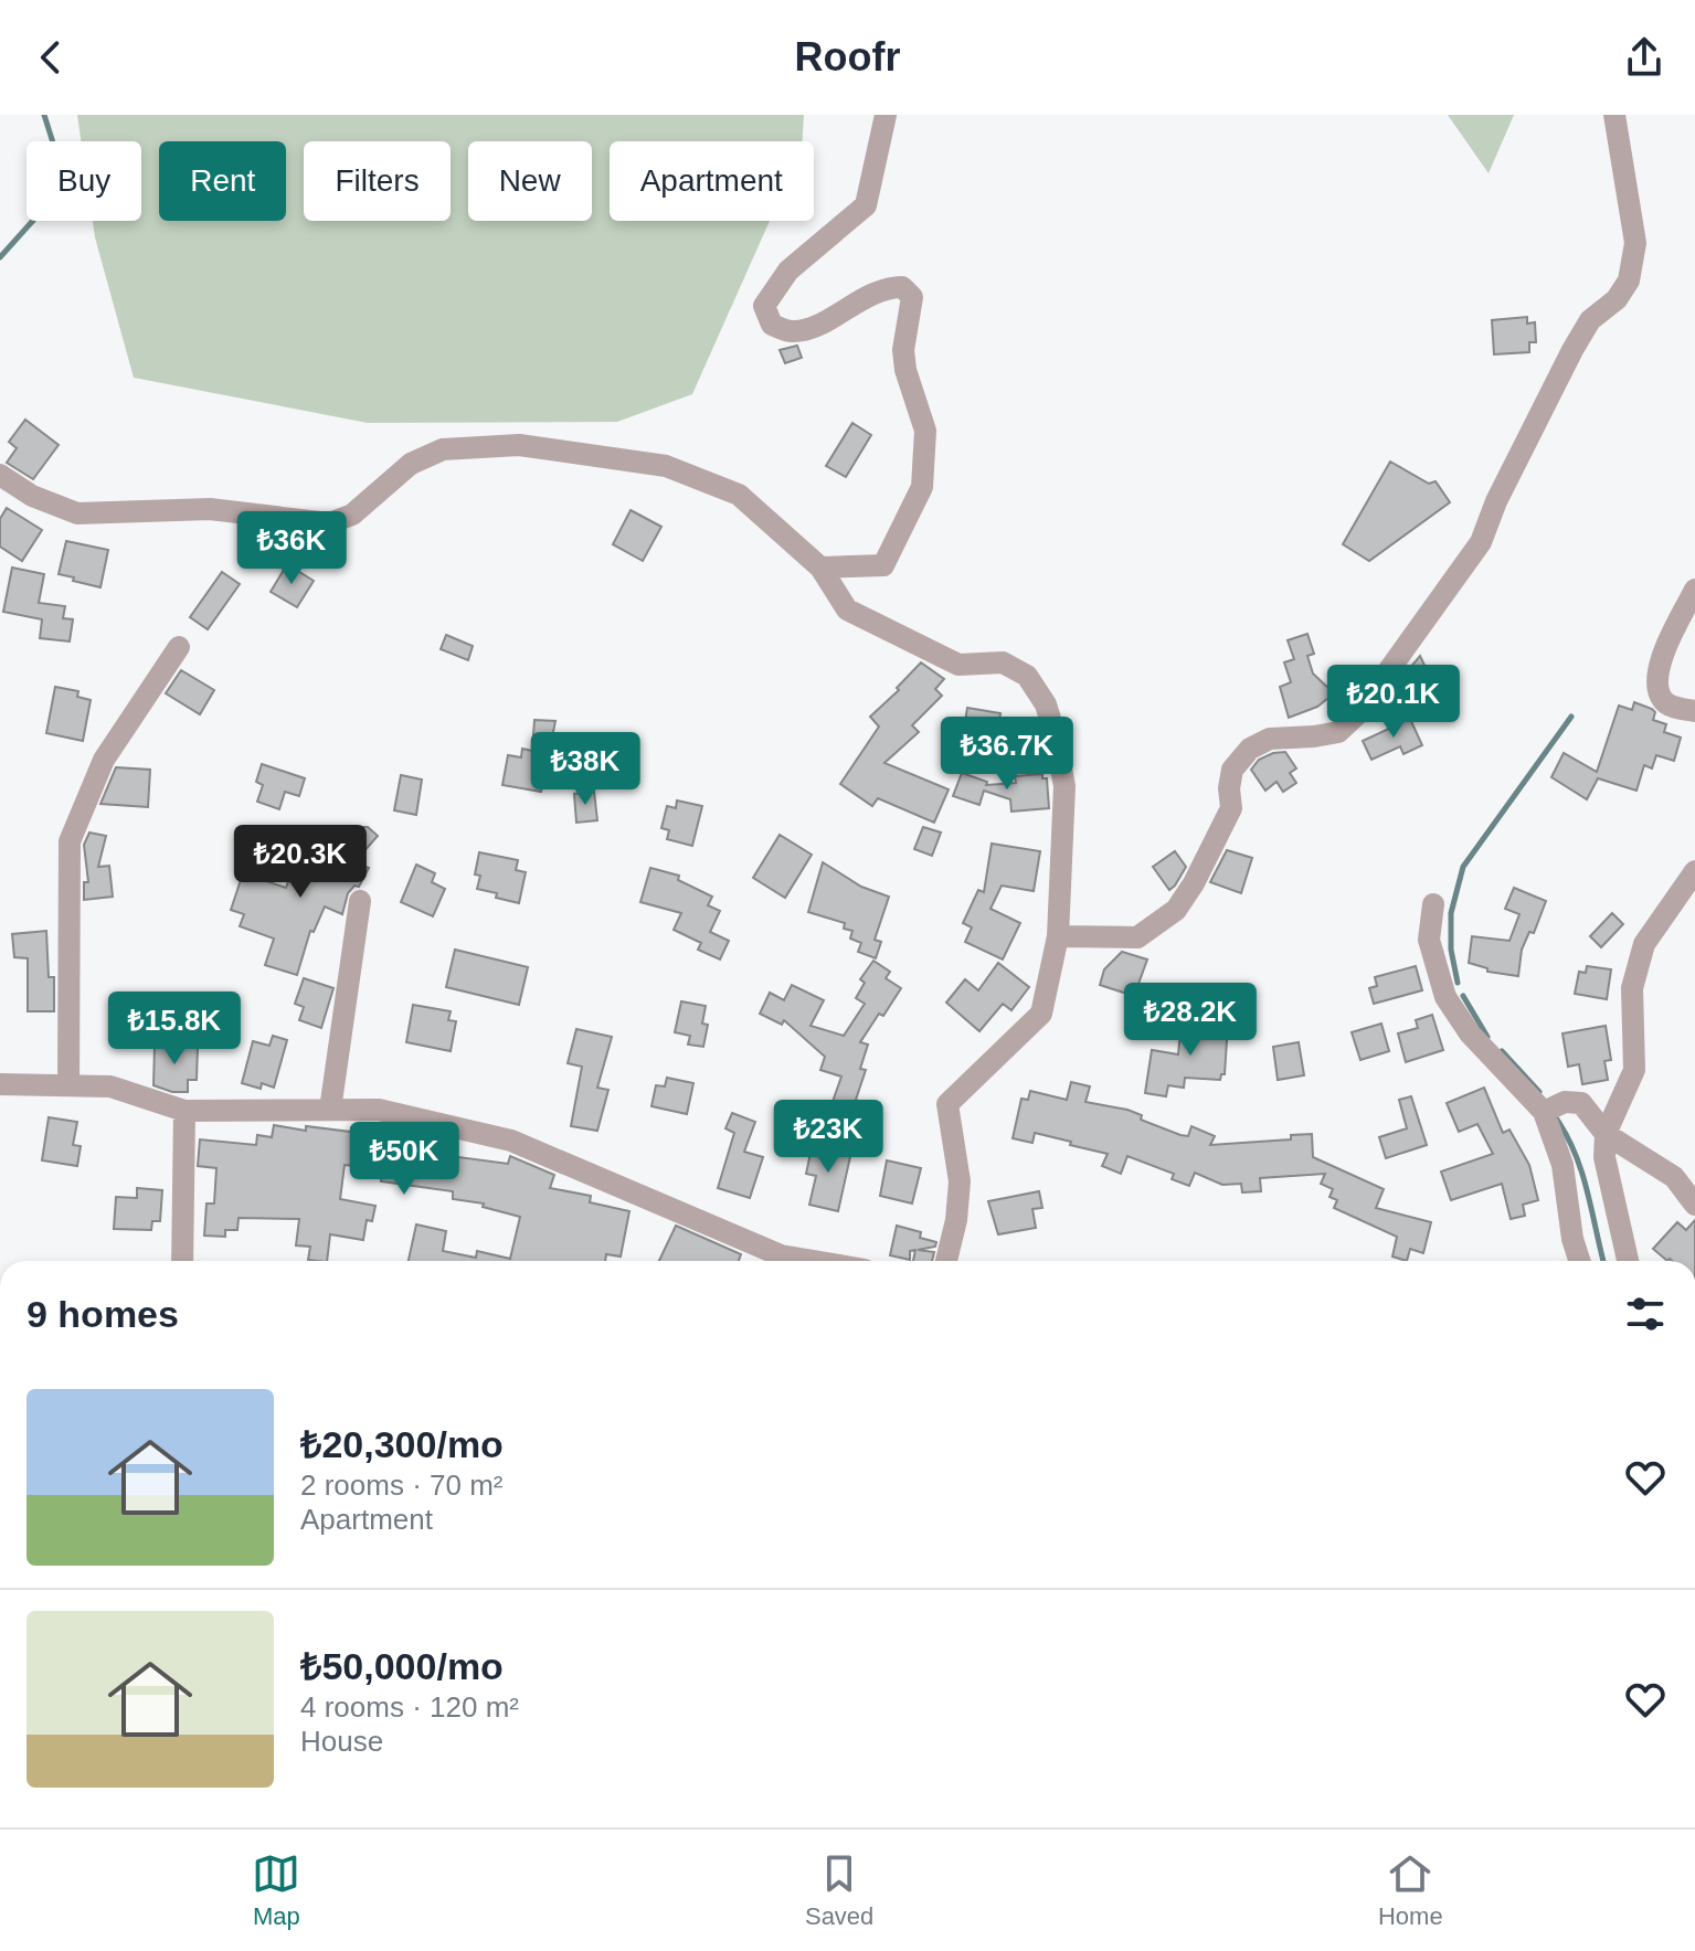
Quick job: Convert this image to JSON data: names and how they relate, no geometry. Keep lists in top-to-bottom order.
{
  "page": {
    "header": "Roofr",
    "chip": [
      "Buy",
      "Rent",
      "Filters",
      "New",
      "Apartment"
    ],
    "price": [
      "₺36K",
      "₺20.1K",
      "₺36.7K",
      "₺38K",
      "₺20.3K",
      "₺28.2K",
      "₺15.8K",
      "₺23K",
      "₺50K"
    ],
    "heading": "9 homes",
    "list": [
      {
        "name": "₺20,300/mo",
        "note": "2 rooms · 70 m² · Apartment"
      },
      {
        "name": "₺50,000/mo",
        "note": "4 rooms · 120 m² · House"
      }
    ],
    "tabs": ["Map", "Saved", "Home"]
  }
}
